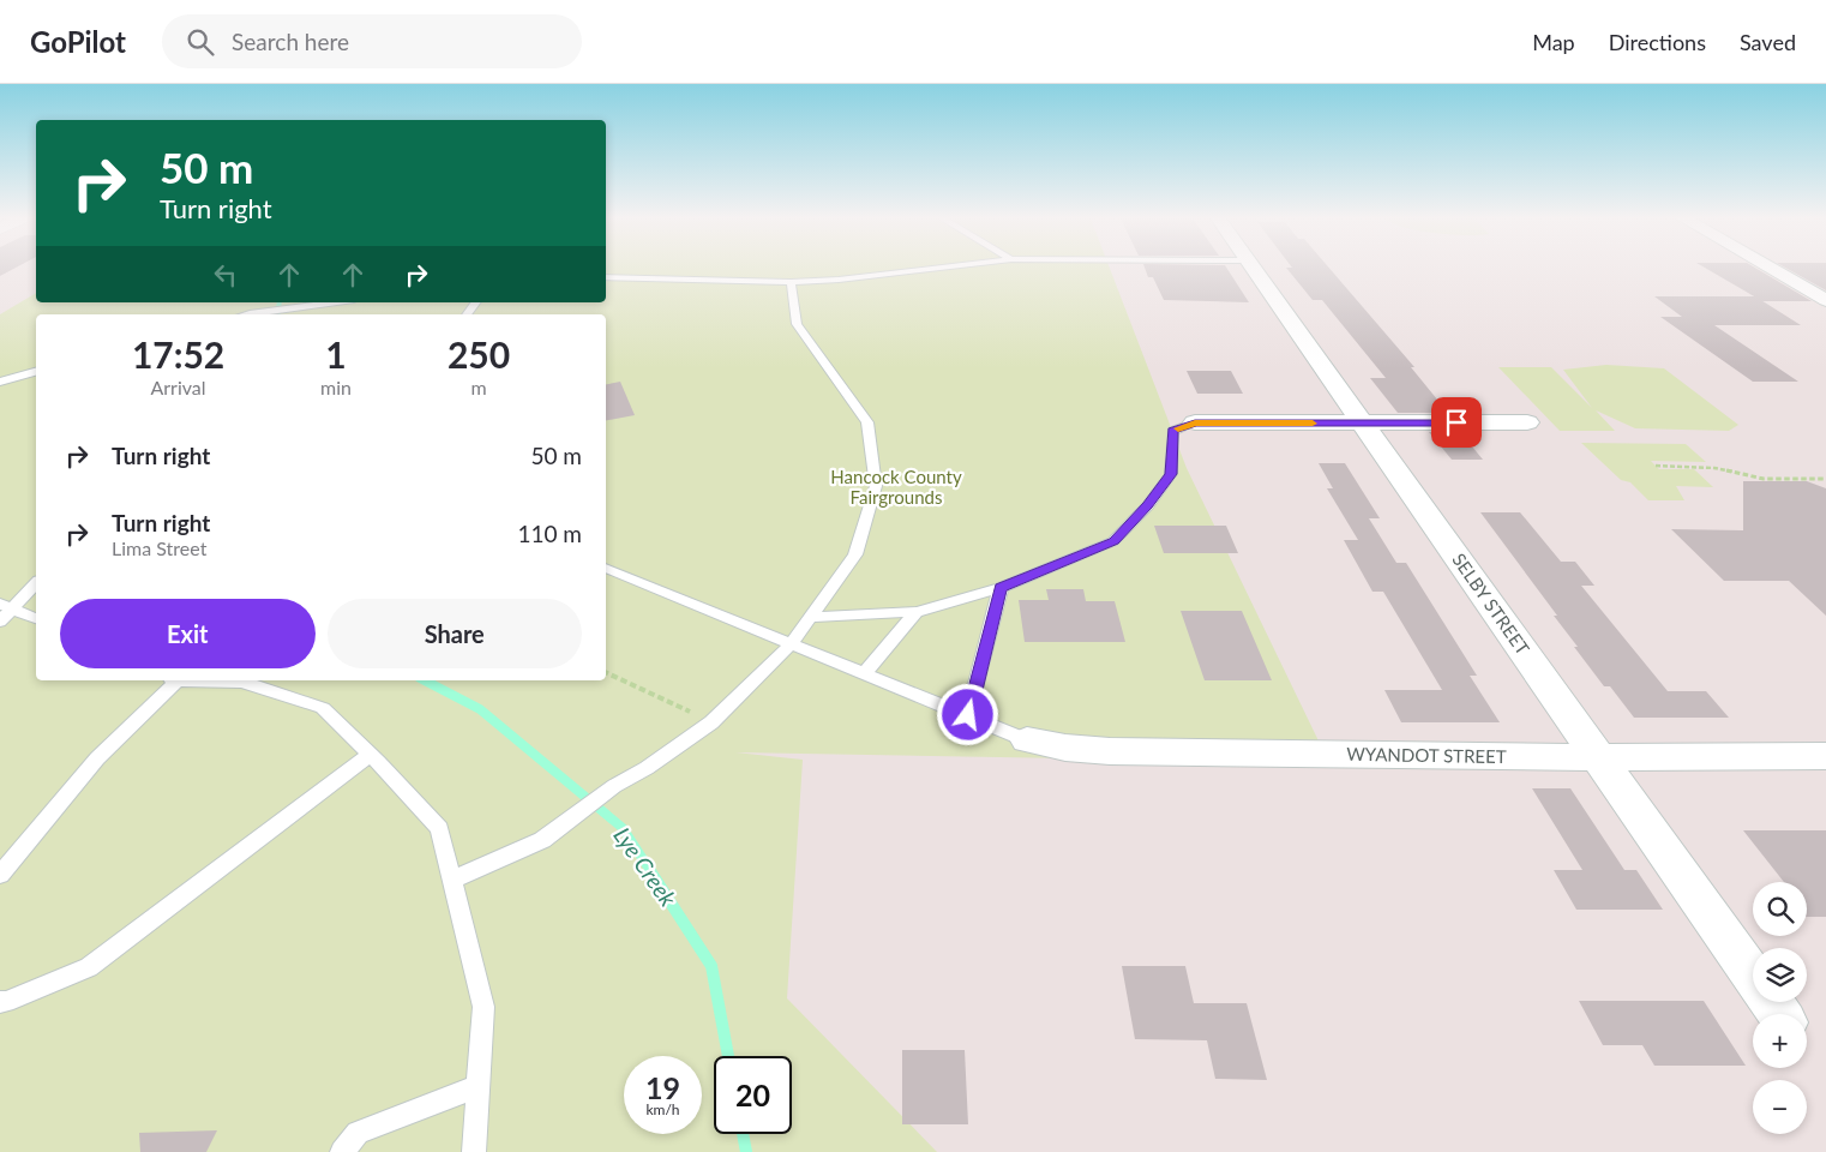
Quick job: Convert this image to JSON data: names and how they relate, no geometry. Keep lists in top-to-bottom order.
{
  "streets": {
    "street": ["SELBY STREET", "WYANDOT STREET"]
  },
  "crossings": [
    ["SELBY STREET", "WYANDOT STREET"]
  ],
  "water": ["Lye Creek"],
  "parks": ["Hancock County Fairgrounds"],
  "page": {
    "header": "GoPilot",
    "search": "Search here",
    "nav": ["Map", "Directions", "Saved"],
    "turn": ["50 m", "Turn right"],
    "eta": [
      "17:52",
      "Arrival",
      "1",
      "min",
      "250",
      "m"
    ],
    "list": [
      {
        "name": "Turn right",
        "value": "50 m"
      },
      {
        "name": "Turn right",
        "note": "Lima Street",
        "value": "110 m"
      }
    ],
    "buttons": ["Exit", "Share"],
    "map_buttons": ["+", "−"],
    "speed": "19 km/h",
    "limit": "20"
  }
}
